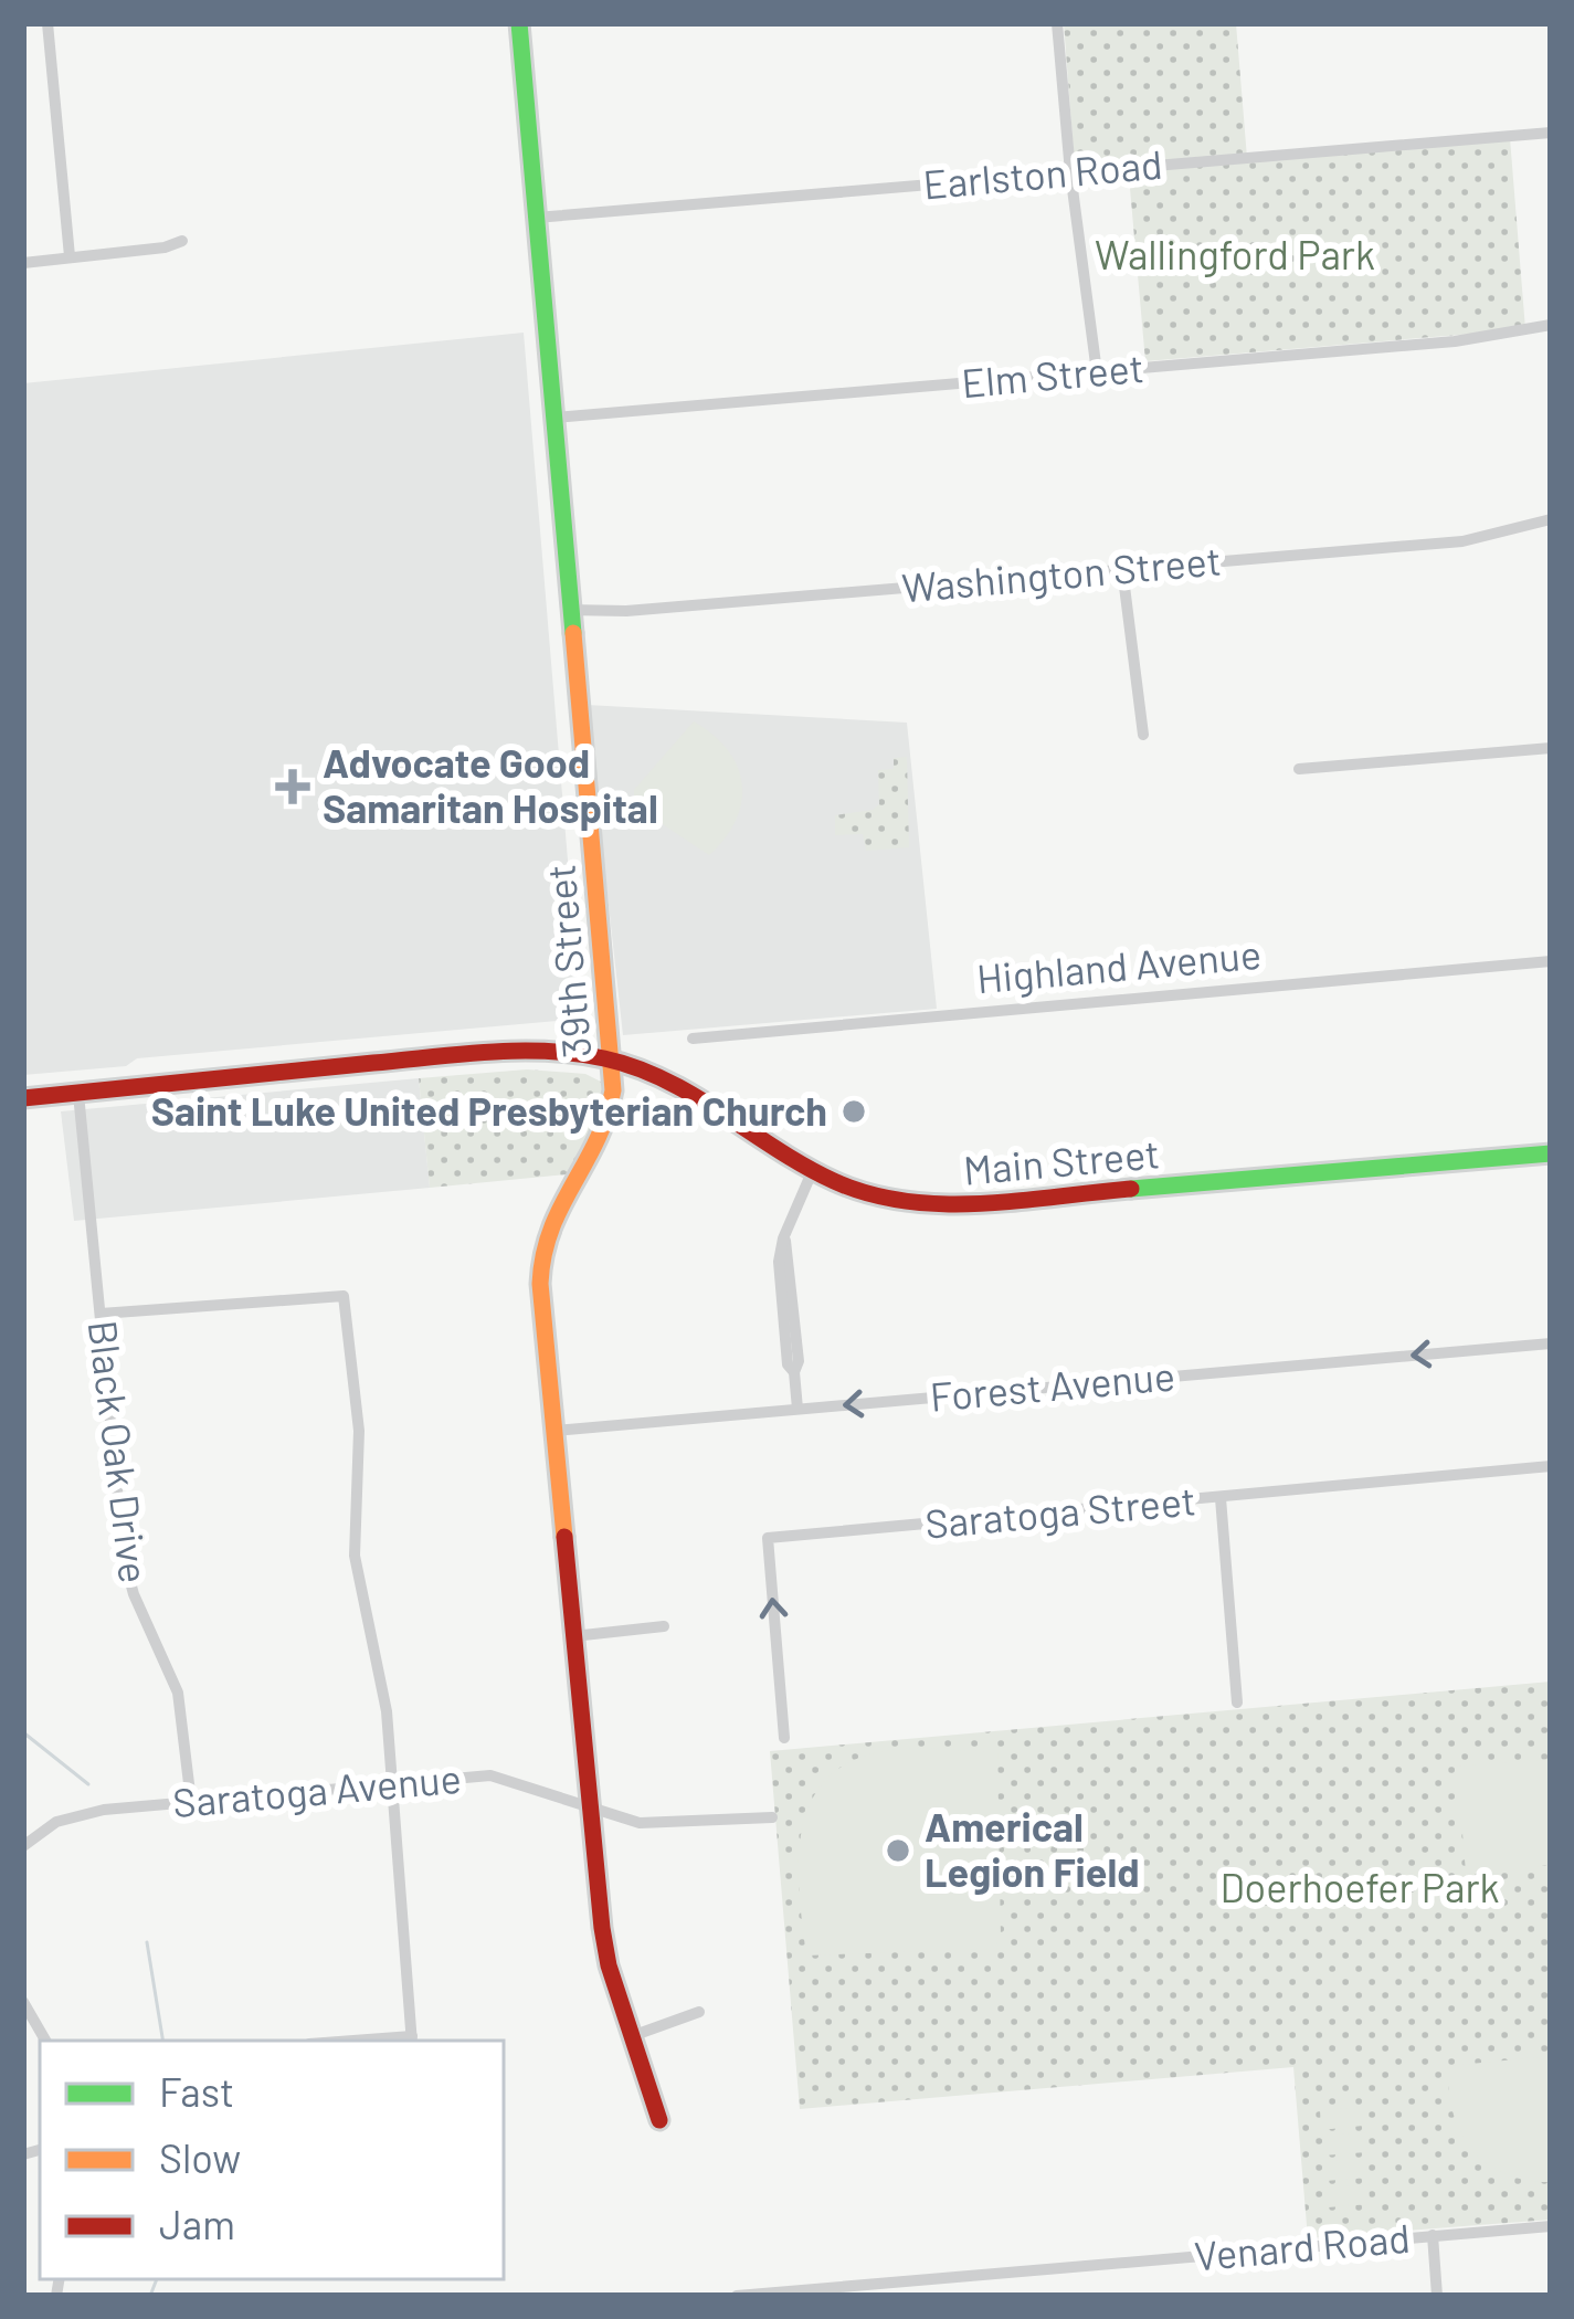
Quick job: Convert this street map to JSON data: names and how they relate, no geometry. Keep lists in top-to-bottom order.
{
  "streets": {
    "street": [
      "Earlston Road",
      "Elm Street",
      "Washington Street",
      "39th Street",
      "Highland Avenue",
      "Main Street",
      "Forest Avenue",
      "Black Oak Drive",
      "Saratoga Street",
      "Saratoga Avenue",
      "Venard Road"
    ]
  },
  "crossings": [
    ["Earlston Road", "39th Street"],
    ["Elm Street", "39th Street"],
    ["Washington Street", "39th Street"],
    ["39th Street", "Main Street"],
    ["39th Street", "Forest Avenue"],
    ["39th Street", "Saratoga Avenue"],
    ["Black Oak Drive", "Saratoga Avenue"]
  ],
  "one_way": ["Forest Avenue"],
  "parks": ["Wallingford Park", "Doerhoefer Park"],
  "places": {
    "health": ["Advocate Good Samaritan Hospital"],
    "other": ["Saint Luke United Presbyterian Church", "Americal Legion Field"]
  },
  "legend": ["Fast", "Slow", "Jam"]
}
